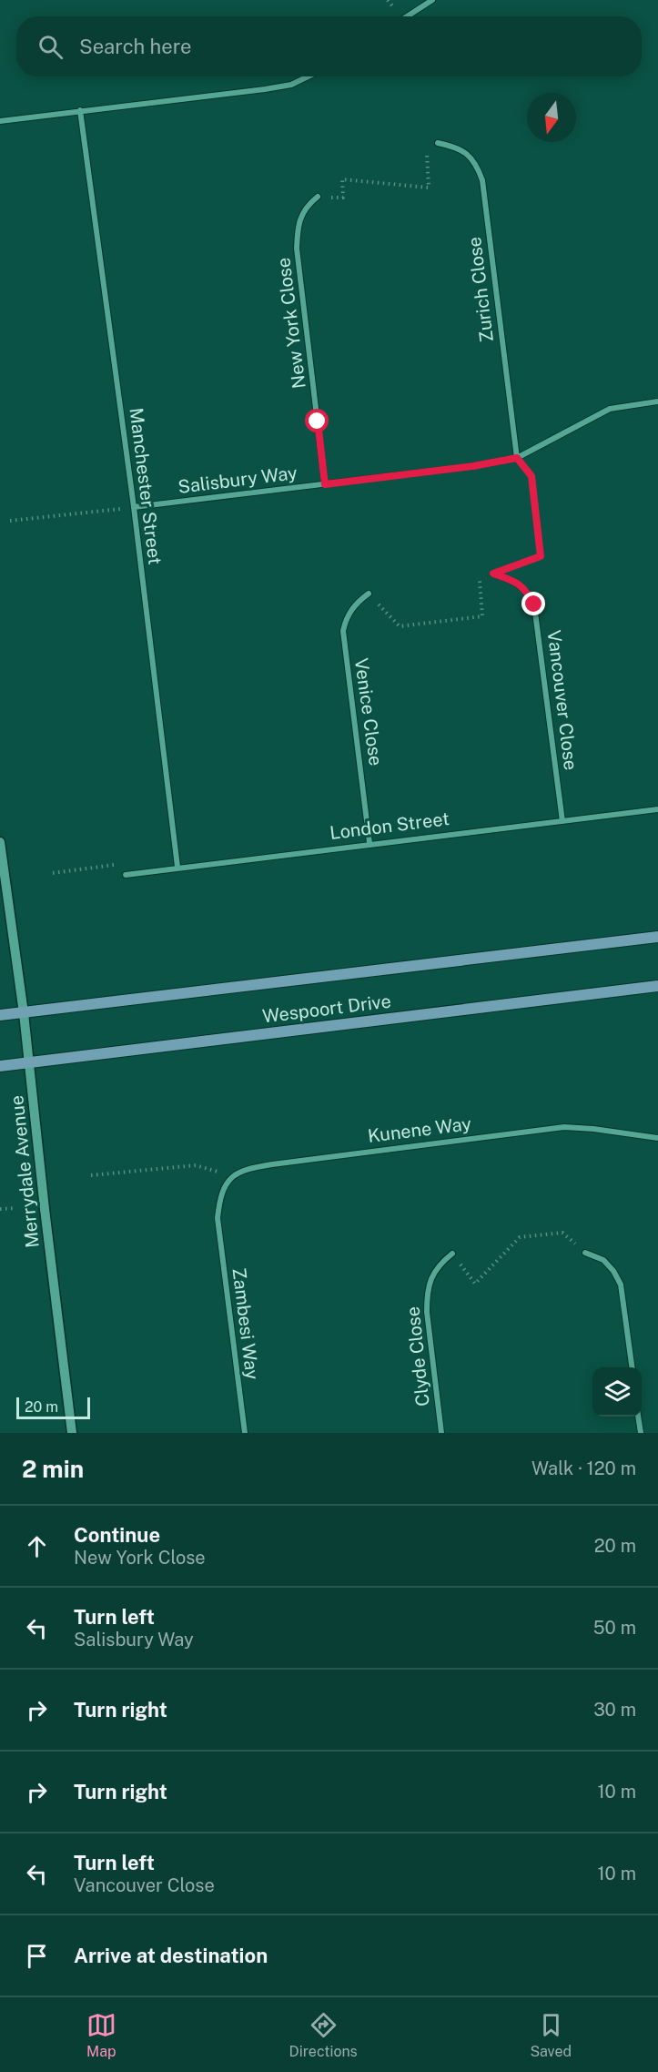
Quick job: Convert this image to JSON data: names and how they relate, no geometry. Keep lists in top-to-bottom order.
{
  "streets": {
    "main road": ["Wespoort Drive"],
    "street": [
      "Zurich Close",
      "New York Close",
      "Salisbury Way",
      "Manchester Street",
      "Vancouver Close",
      "Venice Close",
      "London Street",
      "Kunene Way",
      "Merrydale Avenue",
      "Zambesi Way",
      "Clyde Close"
    ]
  },
  "crossings": [
    ["Zurich Close", "Salisbury Way"],
    ["New York Close", "Salisbury Way"],
    ["Salisbury Way", "Manchester Street"],
    ["Manchester Street", "London Street"],
    ["Vancouver Close", "London Street"],
    ["Venice Close", "London Street"],
    ["Wespoort Drive", "Merrydale Avenue"],
    ["Kunene Way", "Zambesi Way"]
  ],
  "scale_bar": "20 m",
  "north": "bottom",
  "page": {
    "search": "Search here",
    "scale": "20 m",
    "heading": ["2 min", "Walk · 120 m"],
    "list": [
      ["Continue", "New York Close", "20 m"],
      ["Turn left", "Salisbury Way", "50 m"],
      ["Turn right", "30 m"],
      ["Turn right", "10 m"],
      ["Turn left", "Vancouver Close", "10 m"],
      "Arrive at destination"
    ],
    "nav": ["Map", "Directions", "Saved"]
  }
}
